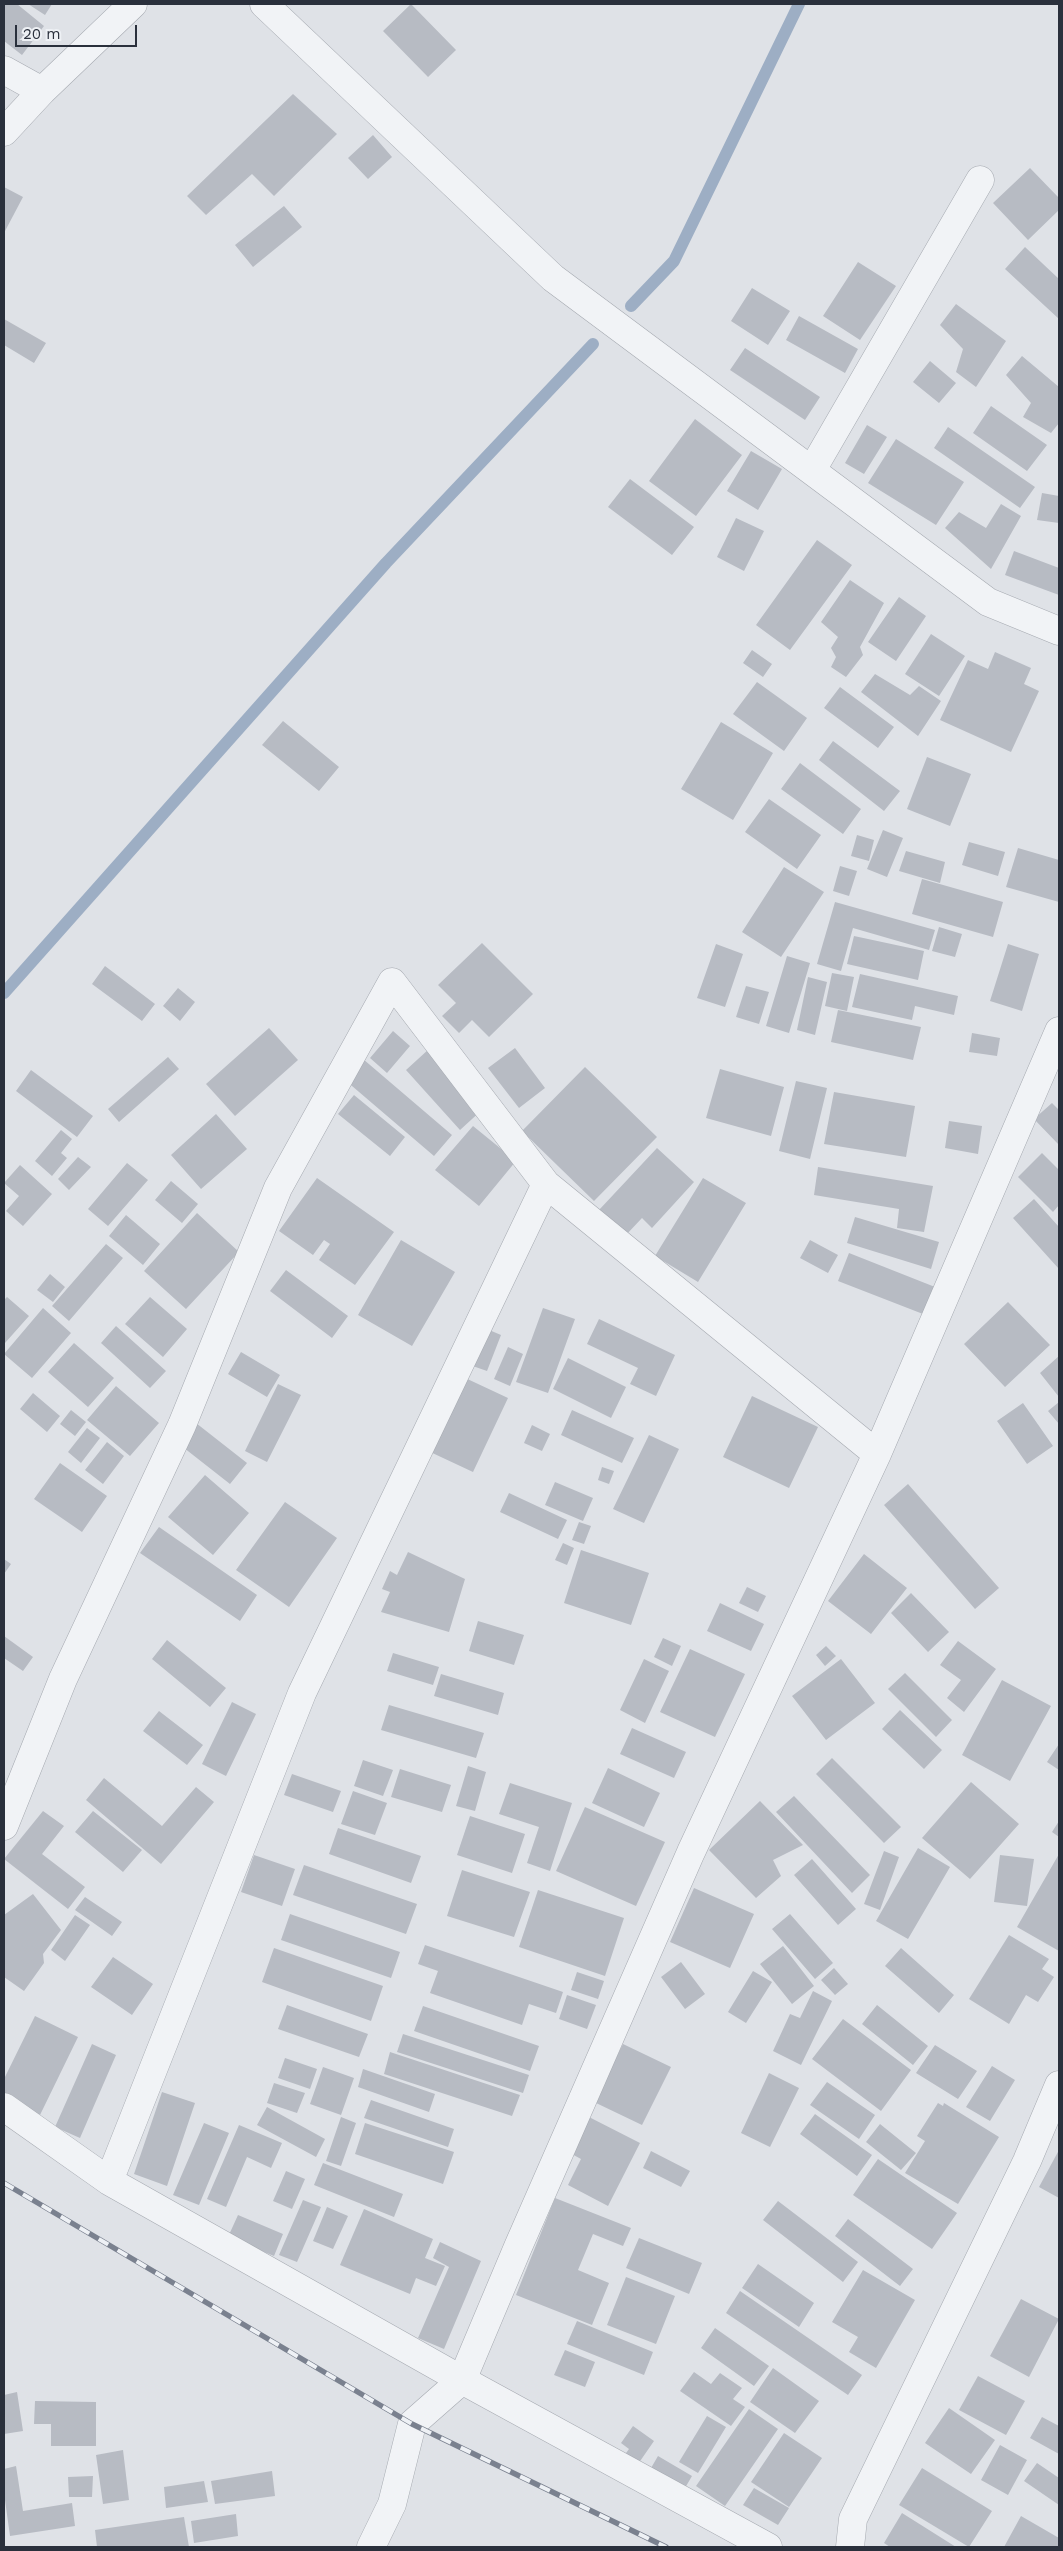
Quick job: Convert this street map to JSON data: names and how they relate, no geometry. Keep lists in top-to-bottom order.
{
  "scale_bar": "20 m"
}
